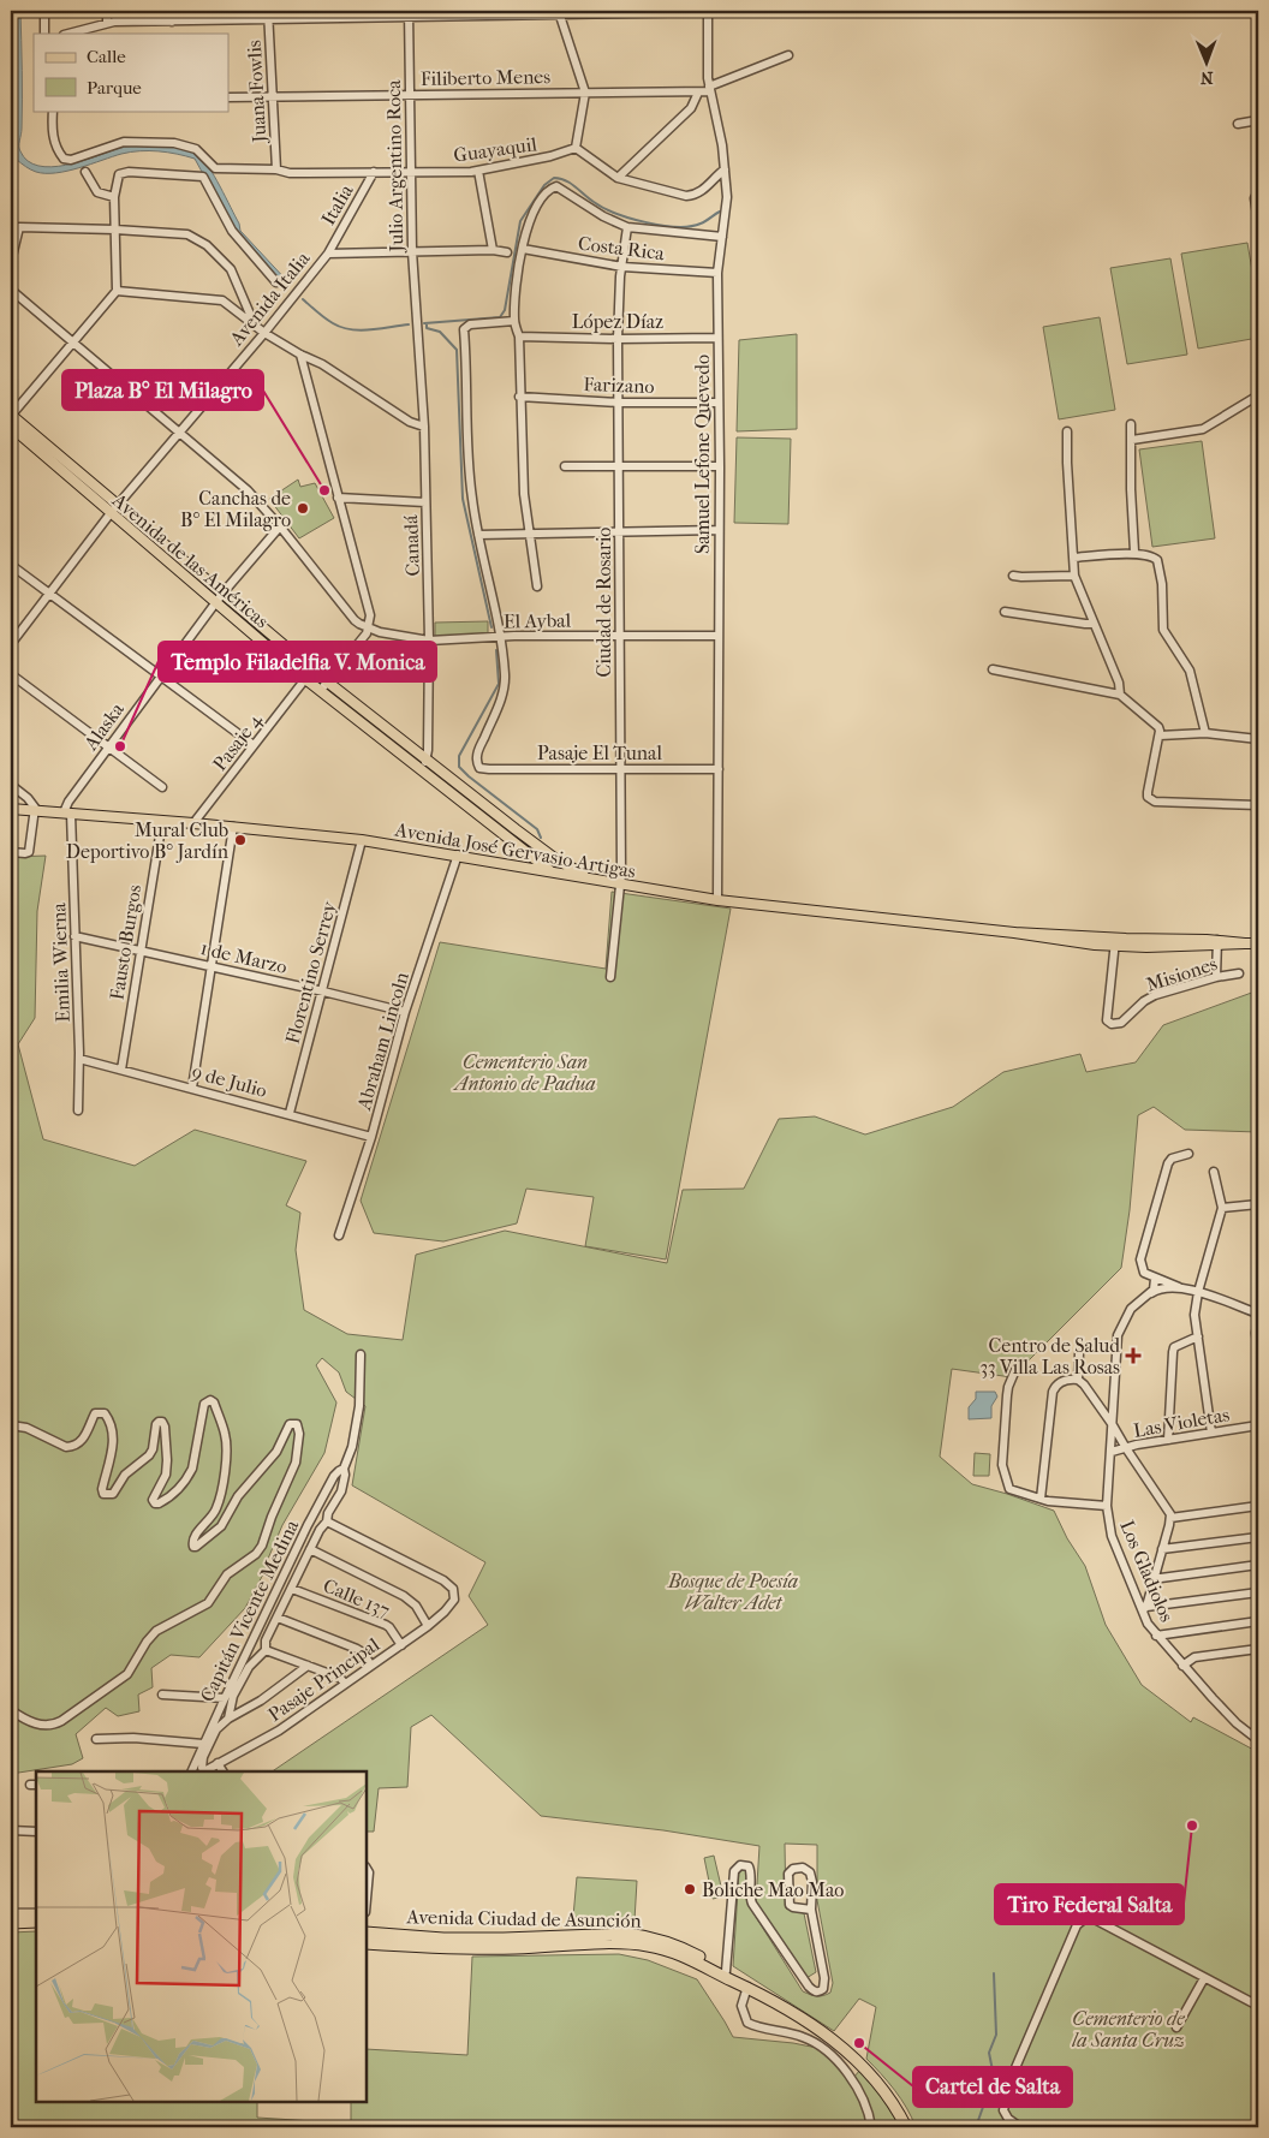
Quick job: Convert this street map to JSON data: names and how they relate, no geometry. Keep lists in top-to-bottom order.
{
  "streets": {
    "highway": ["Avenida Ciudad de Asunción"],
    "main road": ["Avenida de las Américas", "Avenida José Gervasio Artigas"],
    "street": [
      "Filiberto Menes",
      "Juana Fowlis",
      "Guayaquil",
      "Julio Argentino Roca",
      "Italia",
      "Costa Rica",
      "Avenida Italia",
      "López Díaz",
      "Farizano",
      "Samuel Lefone Quevedo",
      "Canadá",
      "Ciudad de Rosario",
      "El Aybal",
      "Alaska",
      "Pasaje 4",
      "Pasaje El Tunal",
      "Fausto Burgos",
      "1 de Marzo",
      "Emilia Wierna",
      "Florentino Serrey",
      "Misiones",
      "Abraham Lincoln",
      "9 de Julio",
      "Las Violetas",
      "Los Gladiolos",
      "Calle 137",
      "Capitán Vicente Medina",
      "Pasaje Principal"
    ]
  },
  "crossings": [
    ["Filiberto Menes", "Juana Fowlis"],
    ["Filiberto Menes", "Julio Argentino Roca"],
    ["Filiberto Menes", "Samuel Lefone Quevedo"],
    ["Juana Fowlis", "Guayaquil"],
    ["Guayaquil", "Julio Argentino Roca"],
    ["Guayaquil", "Italia"],
    ["Julio Argentino Roca", "Canadá"],
    ["Italia", "Avenida Italia"],
    ["Costa Rica", "Samuel Lefone Quevedo"],
    ["Costa Rica", "Ciudad de Rosario"],
    ["Avenida Italia", "Avenida de las Américas"],
    ["López Díaz", "Samuel Lefone Quevedo"],
    ["López Díaz", "Ciudad de Rosario"],
    ["Farizano", "Samuel Lefone Quevedo"],
    ["Farizano", "Ciudad de Rosario"],
    ["Samuel Lefone Quevedo", "El Aybal"],
    ["Samuel Lefone Quevedo", "Pasaje El Tunal"],
    ["Samuel Lefone Quevedo", "Avenida José Gervasio Artigas"],
    ["Canadá", "Avenida de las Américas"],
    ["Canadá", "El Aybal"],
    ["Avenida de las Américas", "Alaska"],
    ["Avenida de las Américas", "Pasaje 4"],
    ["Avenida de las Américas", "Avenida José Gervasio Artigas"],
    ["Ciudad de Rosario", "El Aybal"],
    ["Ciudad de Rosario", "Pasaje El Tunal"],
    ["Ciudad de Rosario", "Avenida José Gervasio Artigas"],
    ["El Aybal", "Pasaje El Tunal"],
    ["Alaska", "Avenida José Gervasio Artigas"],
    ["Alaska", "Emilia Wierna"],
    ["Pasaje 4", "Avenida José Gervasio Artigas"],
    ["Avenida José Gervasio Artigas", "Fausto Burgos"],
    ["Avenida José Gervasio Artigas", "Emilia Wierna"],
    ["Avenida José Gervasio Artigas", "Florentino Serrey"],
    ["Avenida José Gervasio Artigas", "Misiones"],
    ["Avenida José Gervasio Artigas", "Abraham Lincoln"],
    ["Fausto Burgos", "1 de Marzo"],
    ["Fausto Burgos", "9 de Julio"],
    ["1 de Marzo", "Emilia Wierna"],
    ["1 de Marzo", "Florentino Serrey"],
    ["1 de Marzo", "Abraham Lincoln"],
    ["Emilia Wierna", "9 de Julio"],
    ["Florentino Serrey", "9 de Julio"],
    ["Abraham Lincoln", "9 de Julio"],
    ["Las Violetas", "Los Gladiolos"],
    ["Calle 137", "Capitán Vicente Medina"],
    ["Calle 137", "Pasaje Principal"],
    ["Capitán Vicente Medina", "Pasaje Principal"]
  ],
  "parks": ["Cementerio San Antonio de Padua", "Bosque de Poesía Walter Adet", "Cementerio de la Santa Cruz"],
  "places": {
    "other": [
      "Plaza B° El Milagro",
      "Canchas de B° El Milagro",
      "Templo Filadelfia V. Monica",
      "Mural Club Deportivo B° Jardín",
      "Tiro Federal Salta",
      "Boliche Mao Mao",
      "Cartel de Salta"
    ],
    "health": ["Centro de Salud 33 Villa Las Rosas"]
  },
  "legend": ["Calle", "Parque"],
  "north": "bottom"
}
